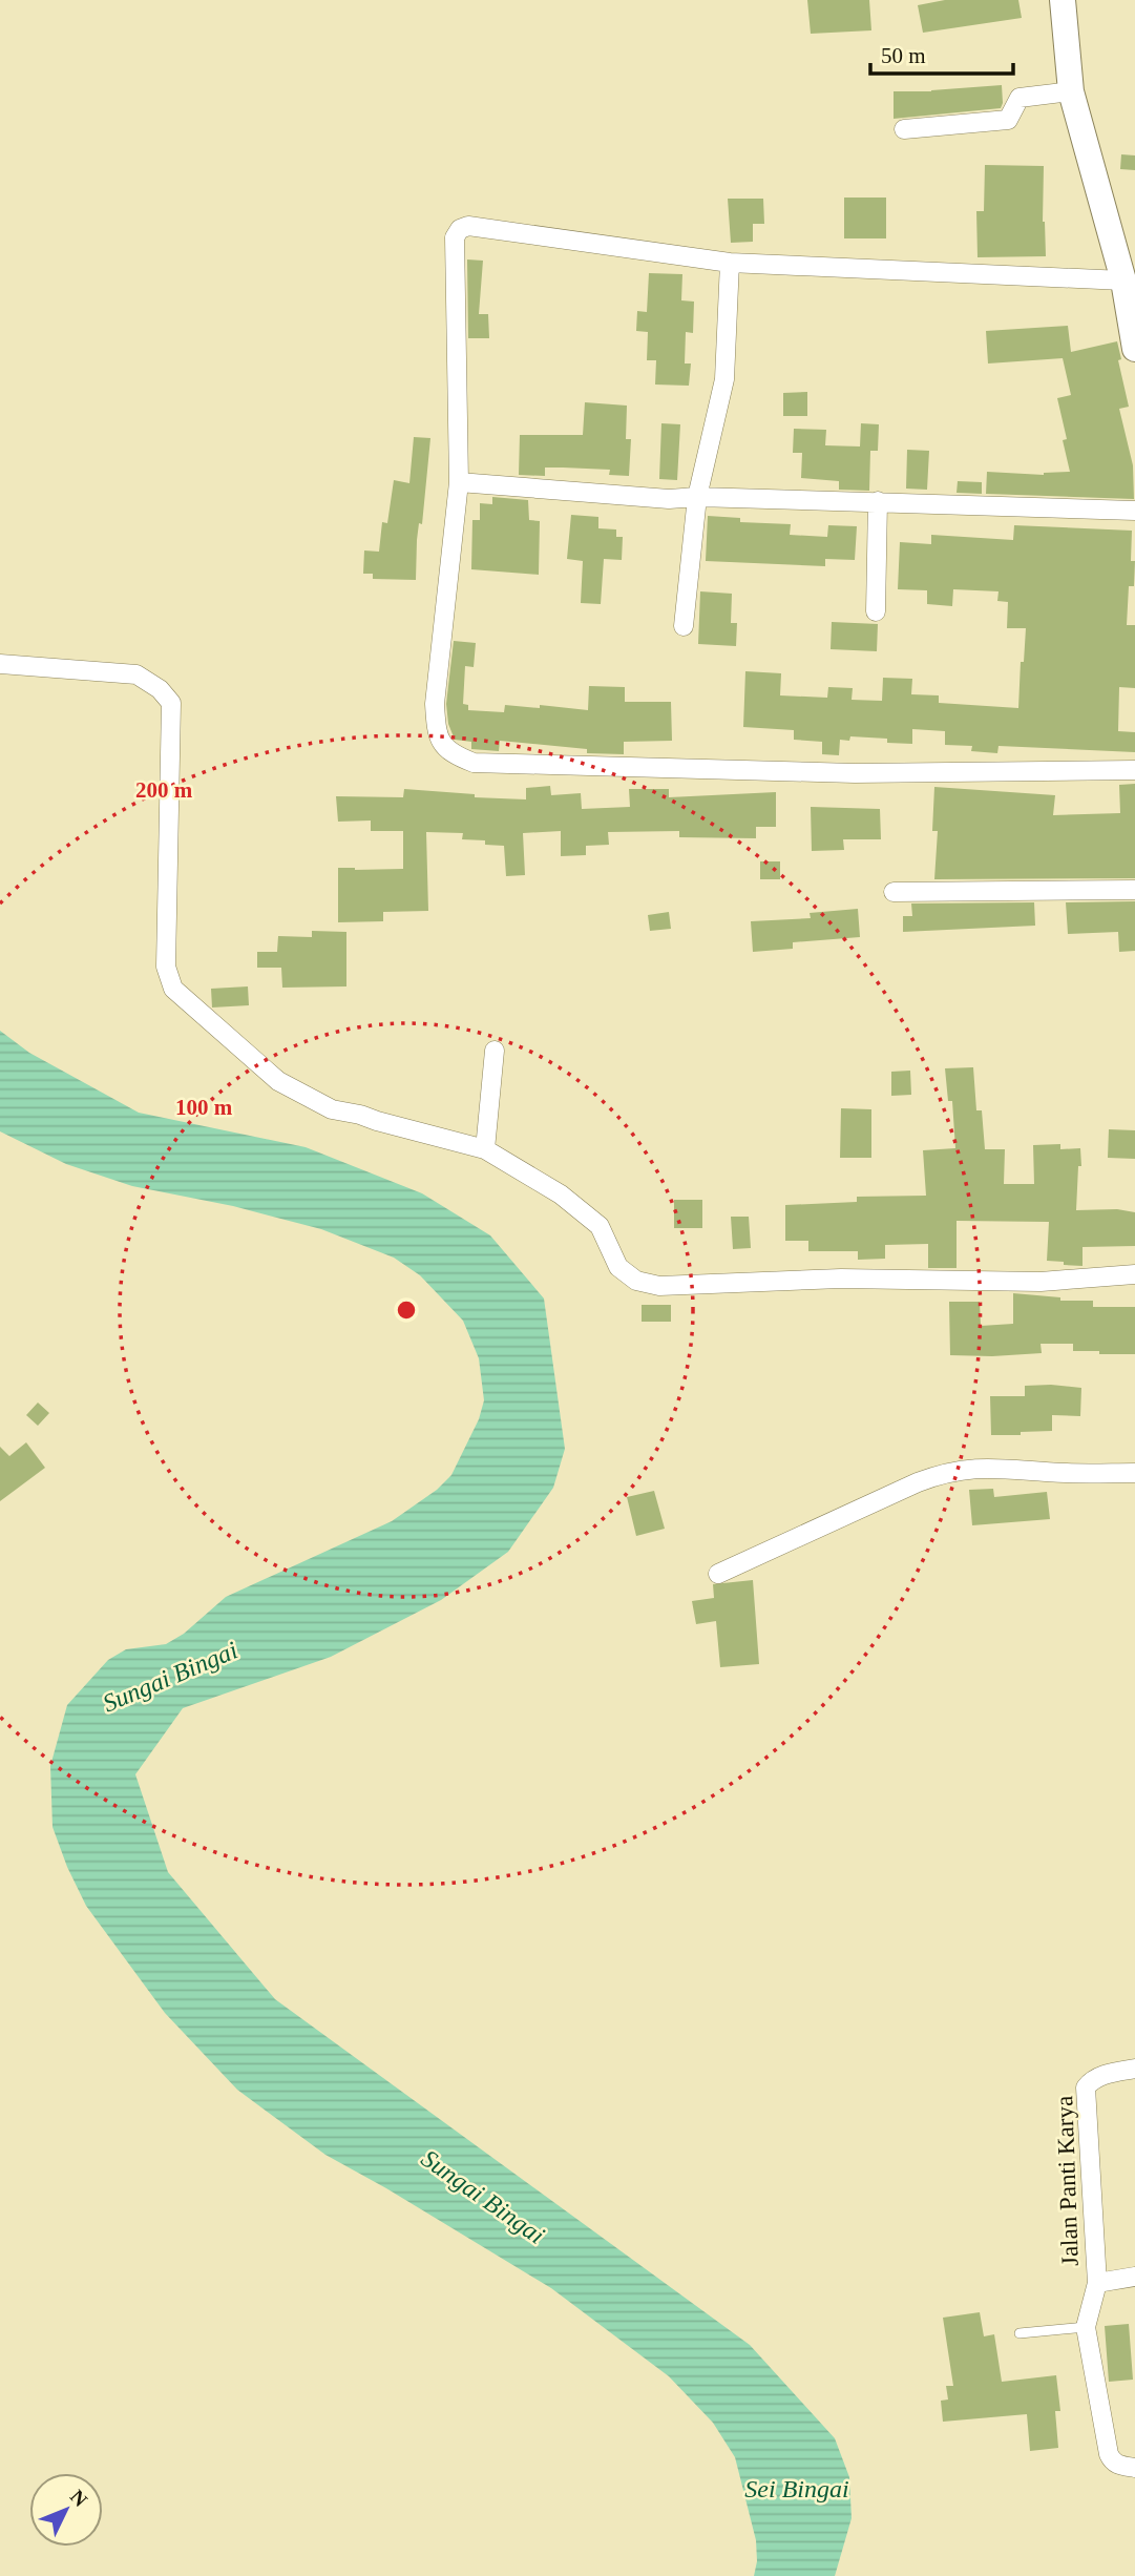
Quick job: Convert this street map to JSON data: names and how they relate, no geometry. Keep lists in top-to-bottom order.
{
  "streets": {
    "street": ["Jalan Panti Karya"]
  },
  "water": ["Sungai Bingai", "Sei Bingai"],
  "scale_bar": "50 m",
  "north": "top right",
  "rings": ["200 m", "100 m"]
}
